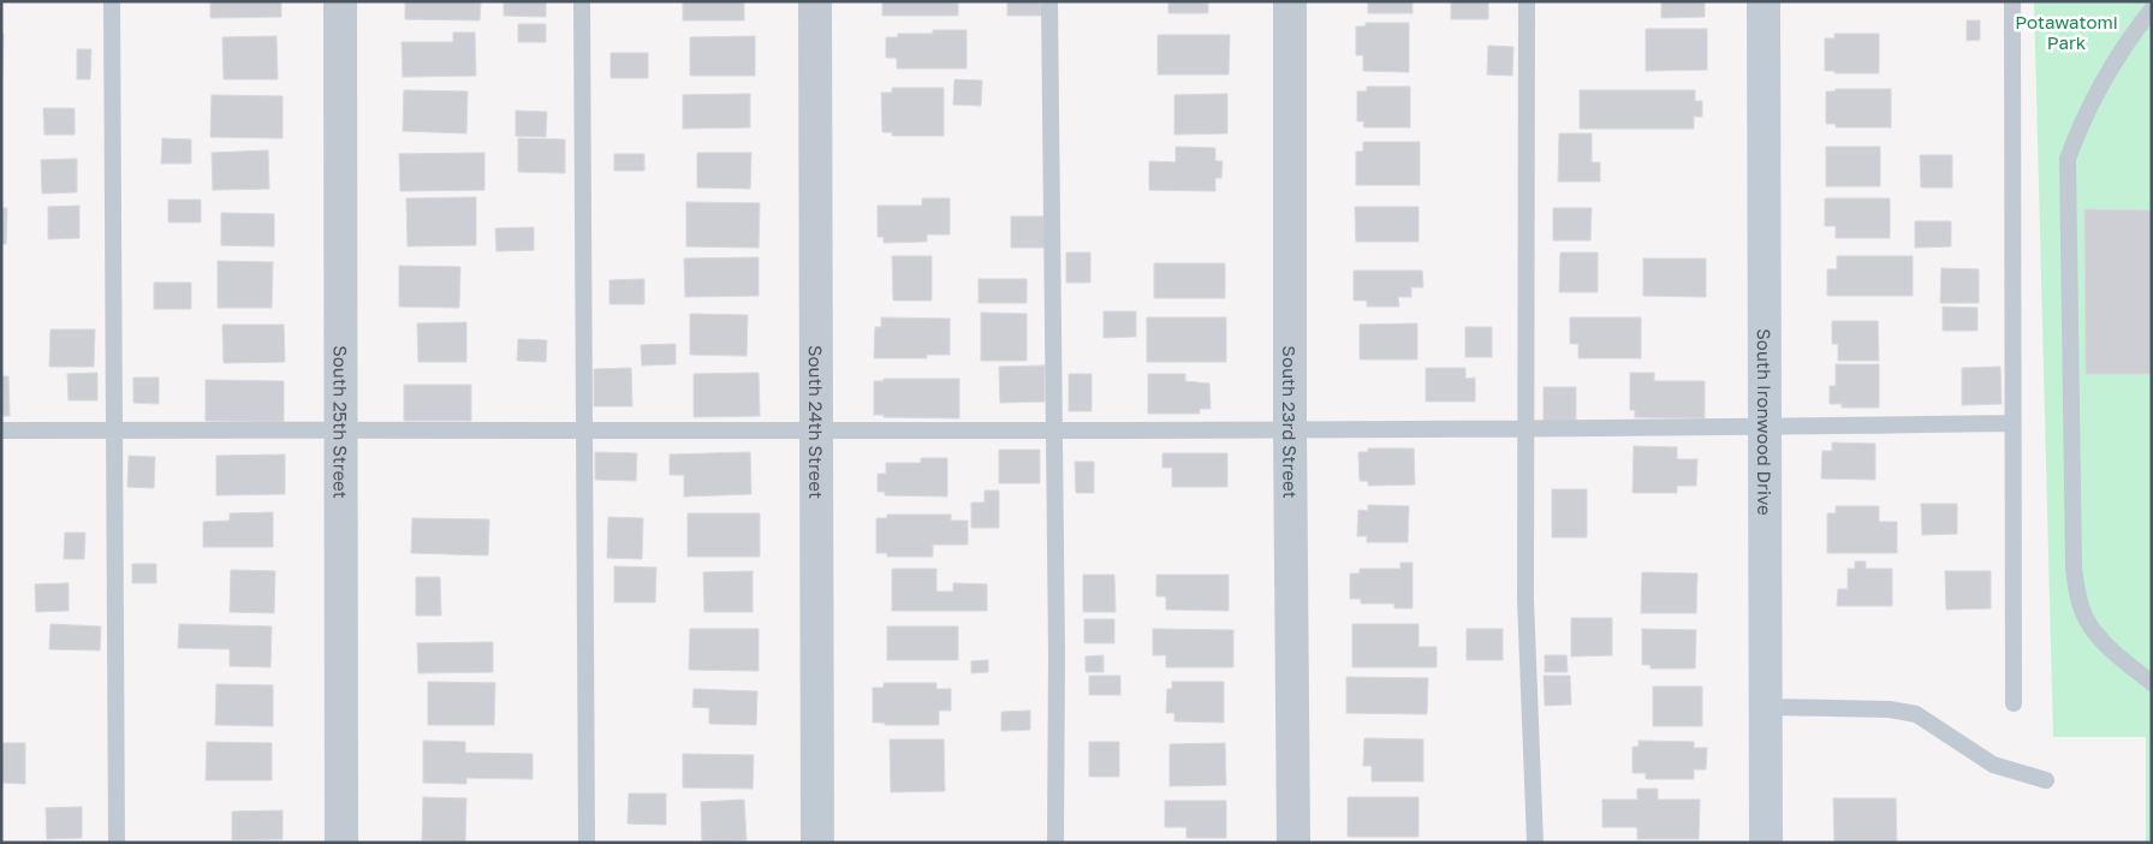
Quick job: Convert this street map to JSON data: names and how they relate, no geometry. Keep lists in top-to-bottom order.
{
  "streets": {
    "main road": ["South Ironwood Drive"],
    "street": ["South 25th Street", "South 24th Street", "South 23rd Street"]
  },
  "parks": ["Potawatomi Park"]
}
